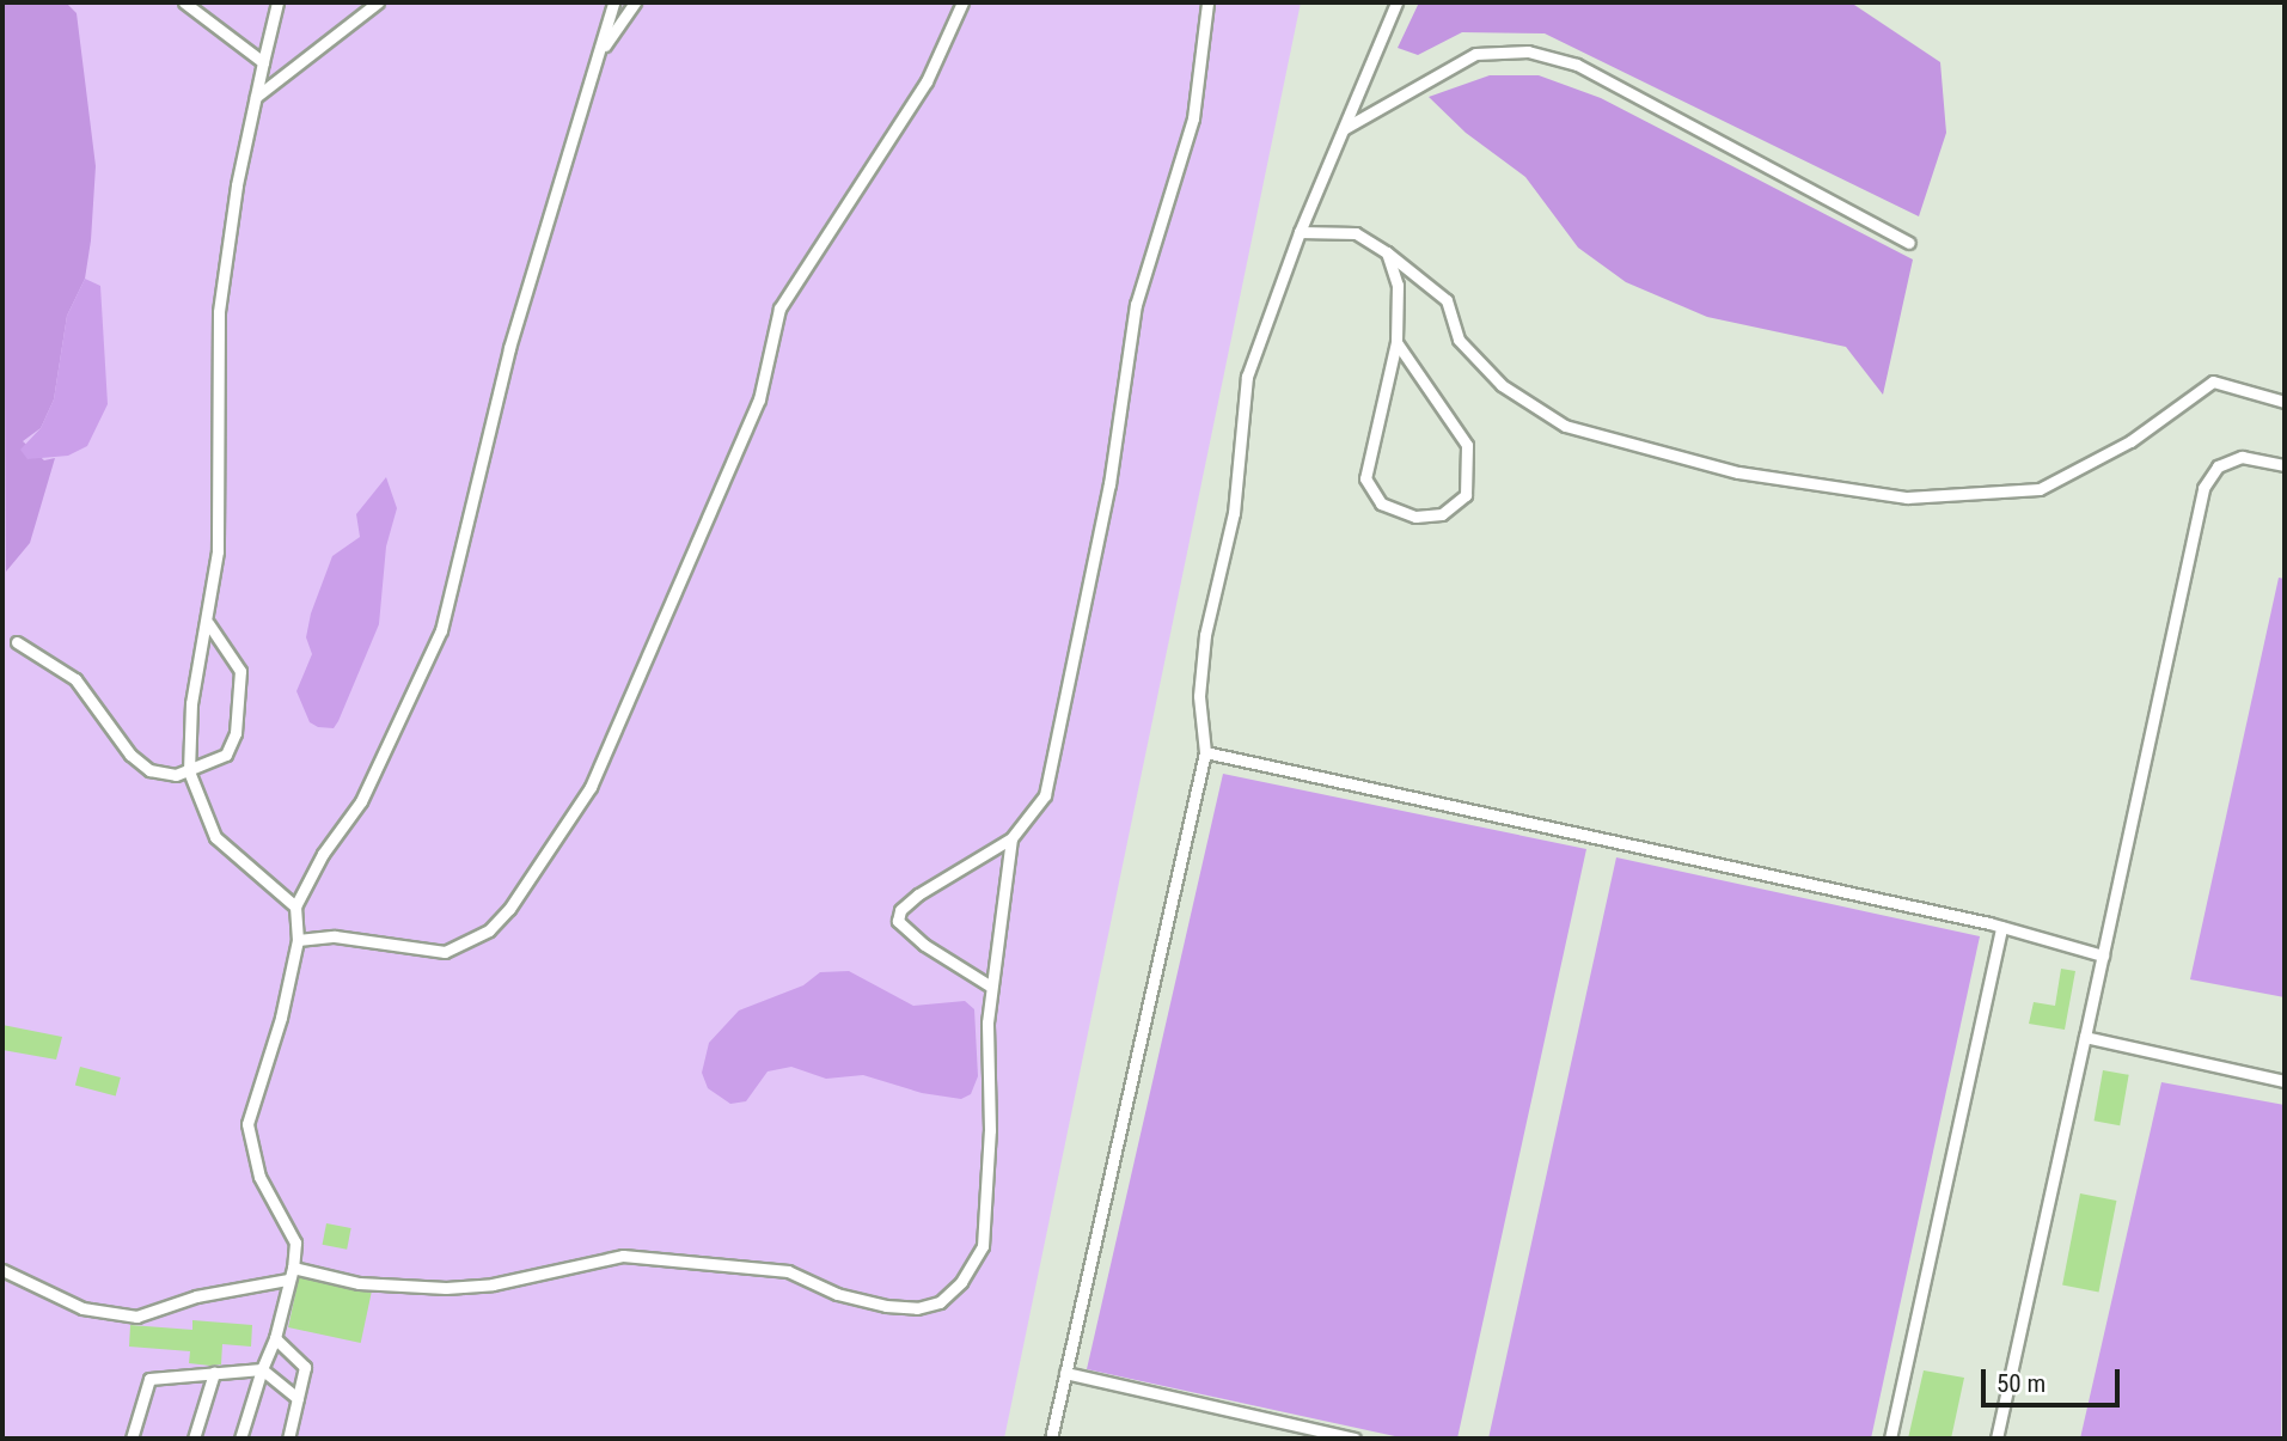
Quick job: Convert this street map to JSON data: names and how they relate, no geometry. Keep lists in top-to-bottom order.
{
  "scale_bar": "50 m"
}
